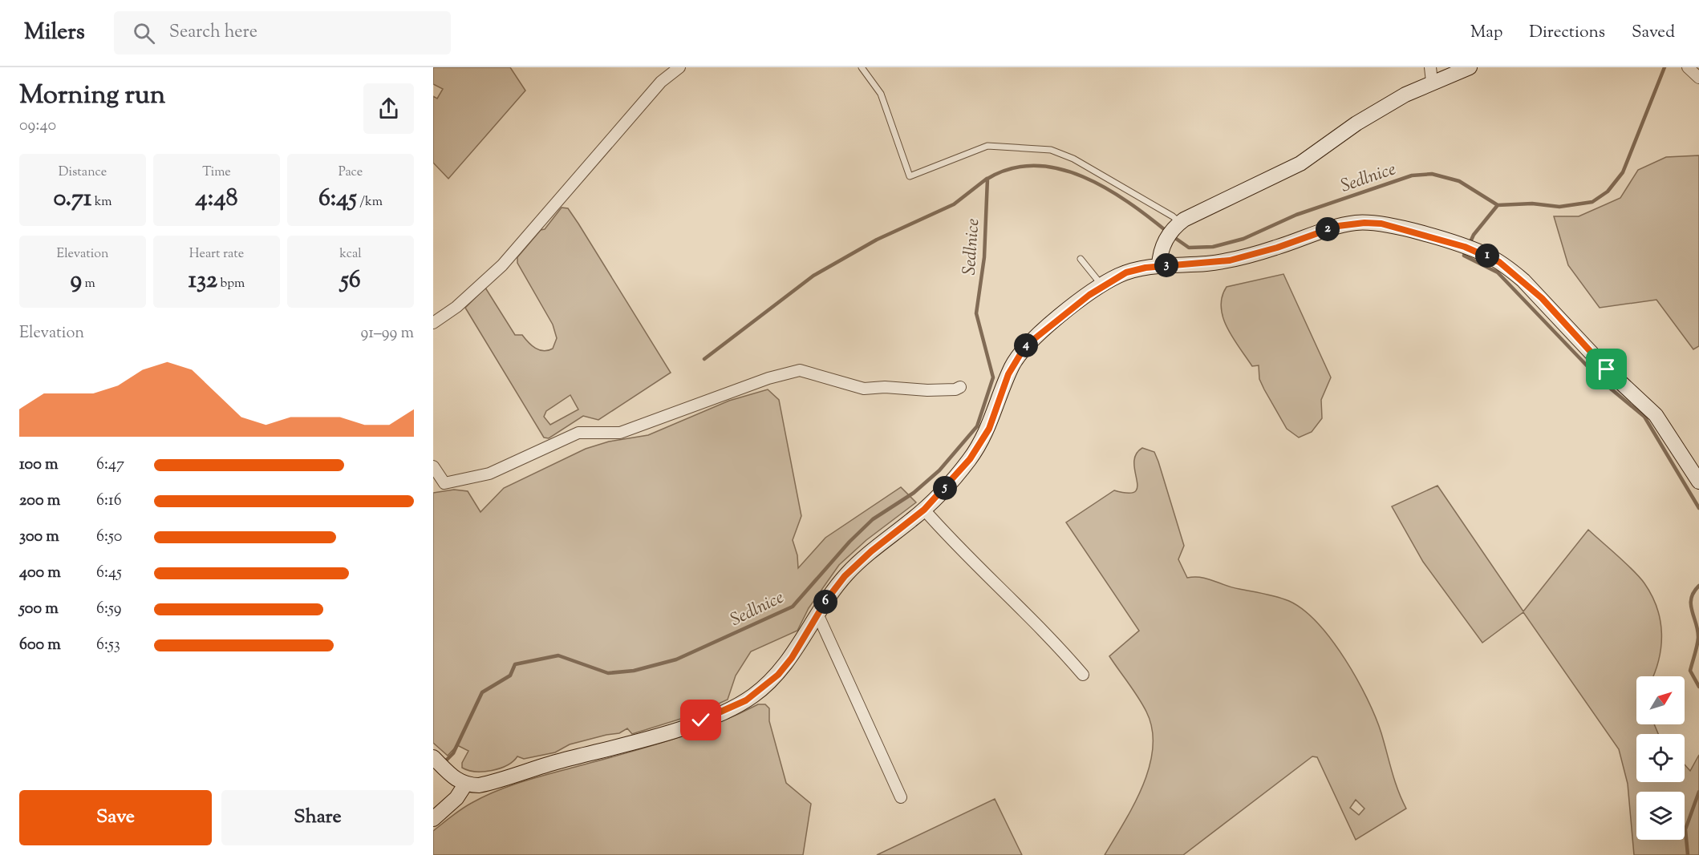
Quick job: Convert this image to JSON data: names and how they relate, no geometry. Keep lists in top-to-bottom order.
{
  "water": ["Sedlnice"],
  "north": "top right",
  "page": {
    "header": "Milers",
    "search": "Search here",
    "nav": ["Map", "Directions", "Saved"],
    "heading": ["Morning run", "09:40"],
    "stats": [
      ["Distance", "0.71 km"],
      ["Time", "4:48"],
      ["Pace", "6:45 /km"],
      ["Elevation", "9 m"],
      ["Heart rate", "132 bpm"],
      ["kcal", "56"]
    ],
    "pins": [
      "2",
      "1",
      "3",
      "4",
      "5",
      "6"
    ],
    "chart": ["Elevation", "91–99 m"],
    "list": [
      {
        "name": "100 m",
        "note": "6:47"
      },
      {
        "name": "200 m",
        "note": "6:16"
      },
      {
        "name": "300 m",
        "note": "6:50"
      },
      {
        "name": "400 m",
        "note": "6:45"
      },
      {
        "name": "500 m",
        "note": "6:59"
      },
      {
        "name": "600 m",
        "note": "6:53"
      }
    ],
    "buttons": ["Save", "Share"]
  }
}
